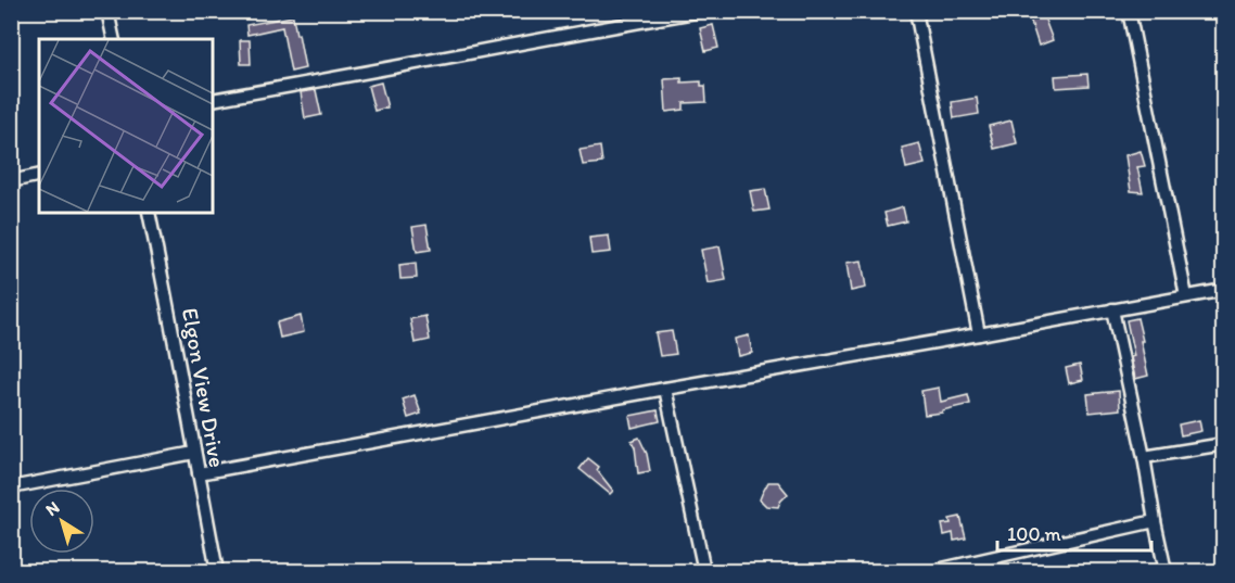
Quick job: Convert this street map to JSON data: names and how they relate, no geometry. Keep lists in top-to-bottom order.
{
  "streets": {
    "street": ["Elgon View Drive"]
  },
  "scale_bar": "100 m",
  "north": "top left"
}
